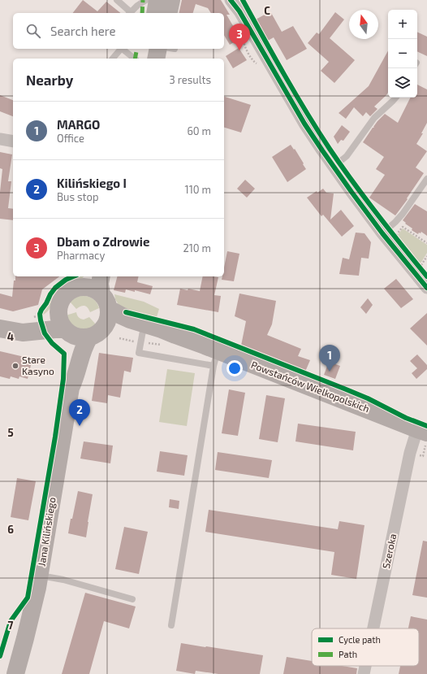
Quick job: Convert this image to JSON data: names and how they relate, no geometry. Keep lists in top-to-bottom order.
{
  "streets": {
    "street": ["Powstańców Wielkopolskich", "Jana Kilińskiego", "Szeroka"]
  },
  "crossings": [
    ["Powstańców Wielkopolskich", "Jana Kilińskiego"],
    ["Powstańców Wielkopolskich", "Szeroka"]
  ],
  "places": ["Stare Kasyno"],
  "legend": ["Cycle path", "Path"],
  "north": "top",
  "page": {
    "map_buttons": ["+", "−"],
    "search": "Search here",
    "pins": ["3", "1", "2"],
    "heading": ["Nearby", "3 results"],
    "list": [
      {
        "mark": "1",
        "name": "MARGO",
        "note": "Office",
        "value": "60 m"
      },
      {
        "mark": "2",
        "name": "Kilińskiego I",
        "note": "Bus stop",
        "value": "110 m"
      },
      {
        "mark": "3",
        "name": "Dbam o Zdrowie",
        "note": "Pharmacy",
        "value": "210 m"
      }
    ]
  },
  "grid": {
    "columns": ["C"],
    "rows": [
      "4",
      "5",
      "6",
      "7"
    ]
  }
}
